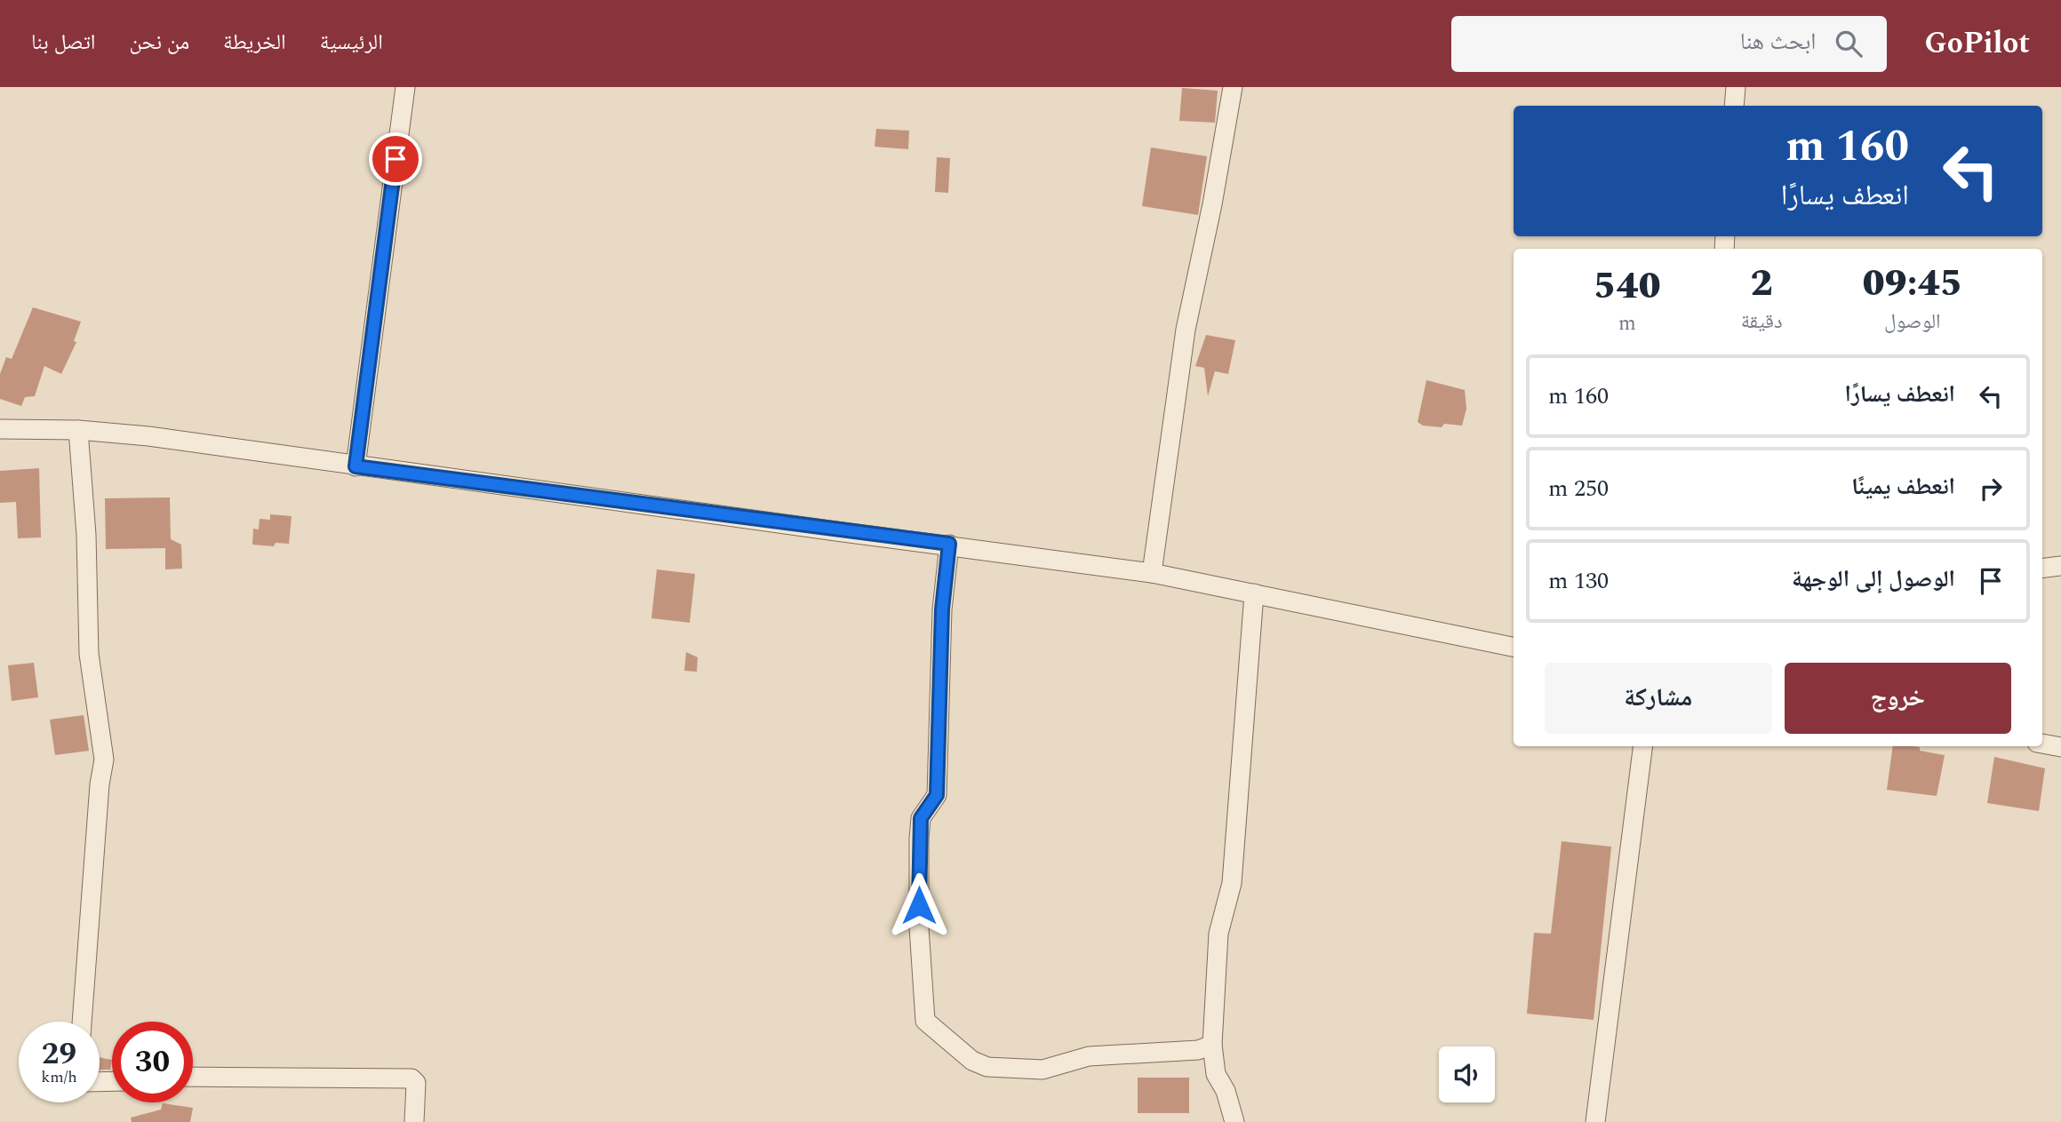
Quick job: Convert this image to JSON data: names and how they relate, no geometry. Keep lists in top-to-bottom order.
{
  "page": {
    "header": "GoPilot",
    "search": "ابحث هنا",
    "nav": [
      "الرئيسية",
      "الخريطة",
      "من نحن",
      "اتصل بنا"
    ],
    "turn": ["160 m", "انعطف يسارًا"],
    "eta": [
      "09:45",
      "الوصول",
      "2",
      "دقيقة",
      "540",
      "m"
    ],
    "list": [
      {
        "name": "انعطف يسارًا",
        "value": "160 m"
      },
      {
        "name": "انعطف يمينًا",
        "value": "250 m"
      },
      {
        "name": "الوصول إلى الوجهة",
        "value": "130 m"
      }
    ],
    "buttons": ["خروج", "مشاركة"],
    "speed": "29 km/h",
    "limit": "30"
  }
}
